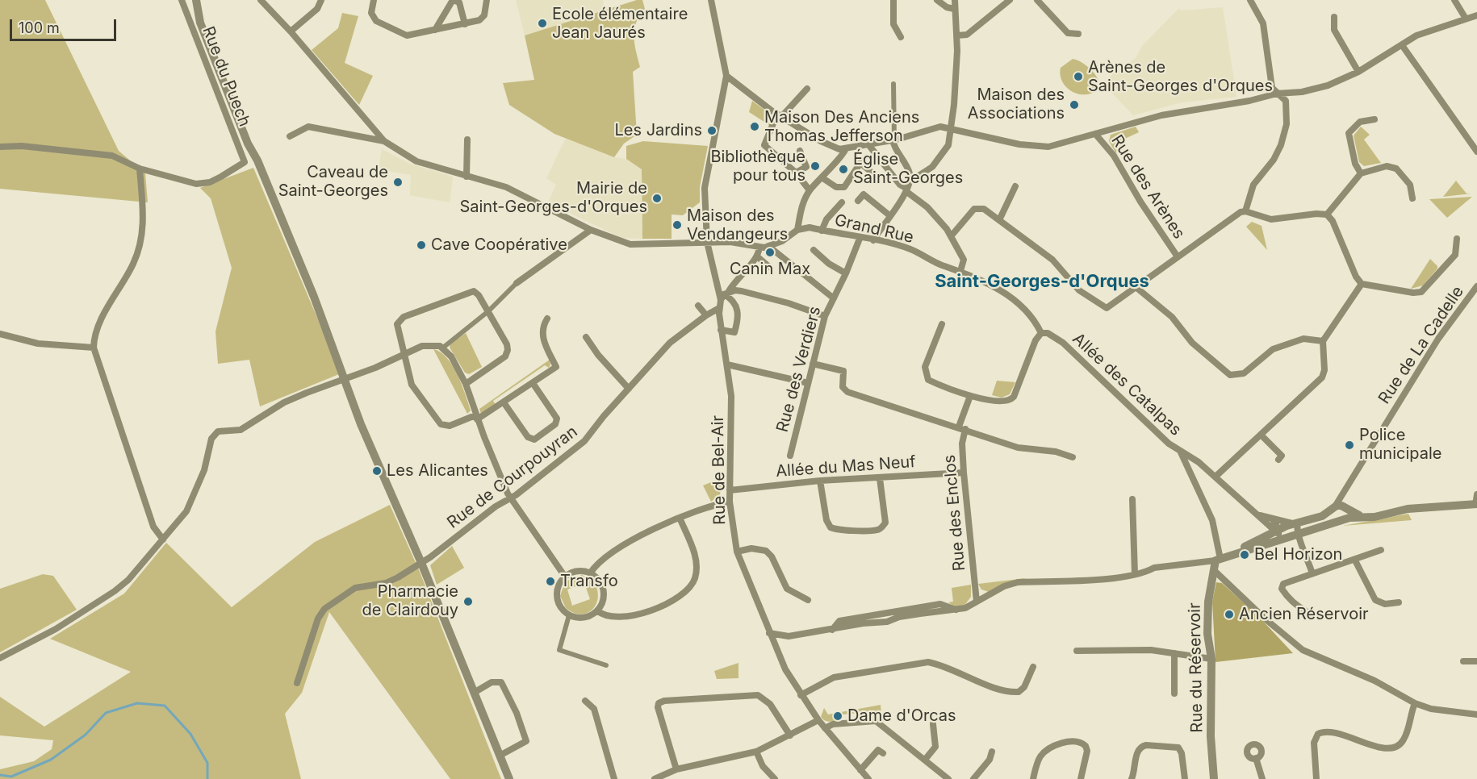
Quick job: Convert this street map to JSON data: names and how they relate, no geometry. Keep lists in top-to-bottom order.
{
  "streets": {
    "street": [
      "Rue du Puech",
      "Rue des Arènes",
      "Grand Rue",
      "Rue de La Cadelle",
      "Rue des Verdiers",
      "Allée des Catalpas",
      "Allée du Mas Neuf",
      "Rue de Bel-Air",
      "Rue de Courpouyran",
      "Rue des Enclos",
      "Rue du Réservoir"
    ]
  },
  "crossings": [
    ["Grand Rue", "Rue des Verdiers"],
    ["Grand Rue", "Allée des Catalpas"],
    ["Allée des Catalpas", "Rue du Réservoir"],
    ["Allée du Mas Neuf", "Rue de Bel-Air"],
    ["Allée du Mas Neuf", "Rue des Enclos"],
    ["Rue de Bel-Air", "Rue de Courpouyran"]
  ],
  "districts": ["Saint-Georges-d'Orques"],
  "places": [
    "Ecole élémentaire Jean Jaurés",
    "Arènes de Saint-Georges d'Orques",
    "Maison des Associations",
    "Maison Des Anciens Thomas Jefferson",
    "Les Jardins",
    "Bibliothèque pour tous",
    "Église Saint-Georges",
    "Caveau de Saint-Georges",
    "Mairie de Saint-Georges-d'Orques",
    "Maison des Vendangeurs",
    "Cave Coopérative",
    "Canin Max",
    "Police municipale",
    "Les Alicantes",
    "Bel Horizon",
    "Transfo",
    "Pharmacie de Clairdouy",
    "Ancien Réservoir",
    "Dame d'Orcas"
  ],
  "scale_bar": "100 m"
}
